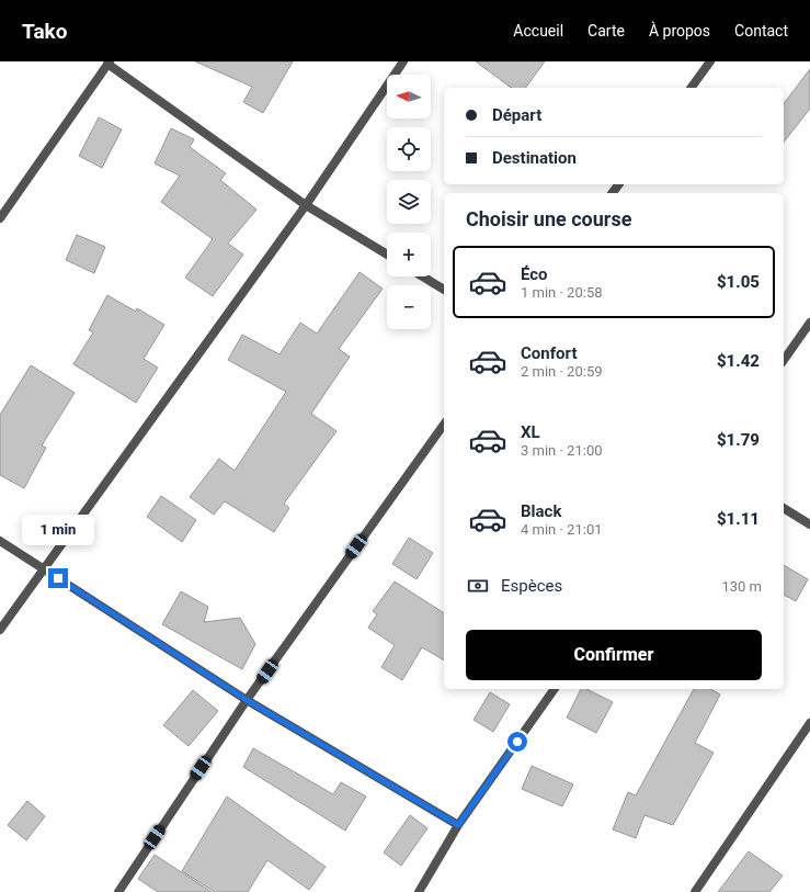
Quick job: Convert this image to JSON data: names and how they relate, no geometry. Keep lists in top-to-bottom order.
{
  "north": "left",
  "page": {
    "header": "Tako",
    "nav": [
      "Accueil",
      "Carte",
      "À propos",
      "Contact"
    ],
    "map_buttons": ["+", "−"],
    "banner": ["Départ", "Destination"],
    "heading": "Choisir une course",
    "list": [
      {
        "name": "Éco",
        "note": "1 min · 20:58",
        "value": "$1.05"
      },
      {
        "name": "Confort",
        "note": "2 min · 20:59",
        "value": "$1.42"
      },
      {
        "name": "XL",
        "note": "3 min · 21:00",
        "value": "$1.79"
      },
      {
        "name": "Black",
        "note": "4 min · 21:01",
        "value": "$1.11"
      }
    ],
    "bubble": "1 min",
    "pay": ["Espèces", "130 m"],
    "buttons": "Confirmer"
  }
}
